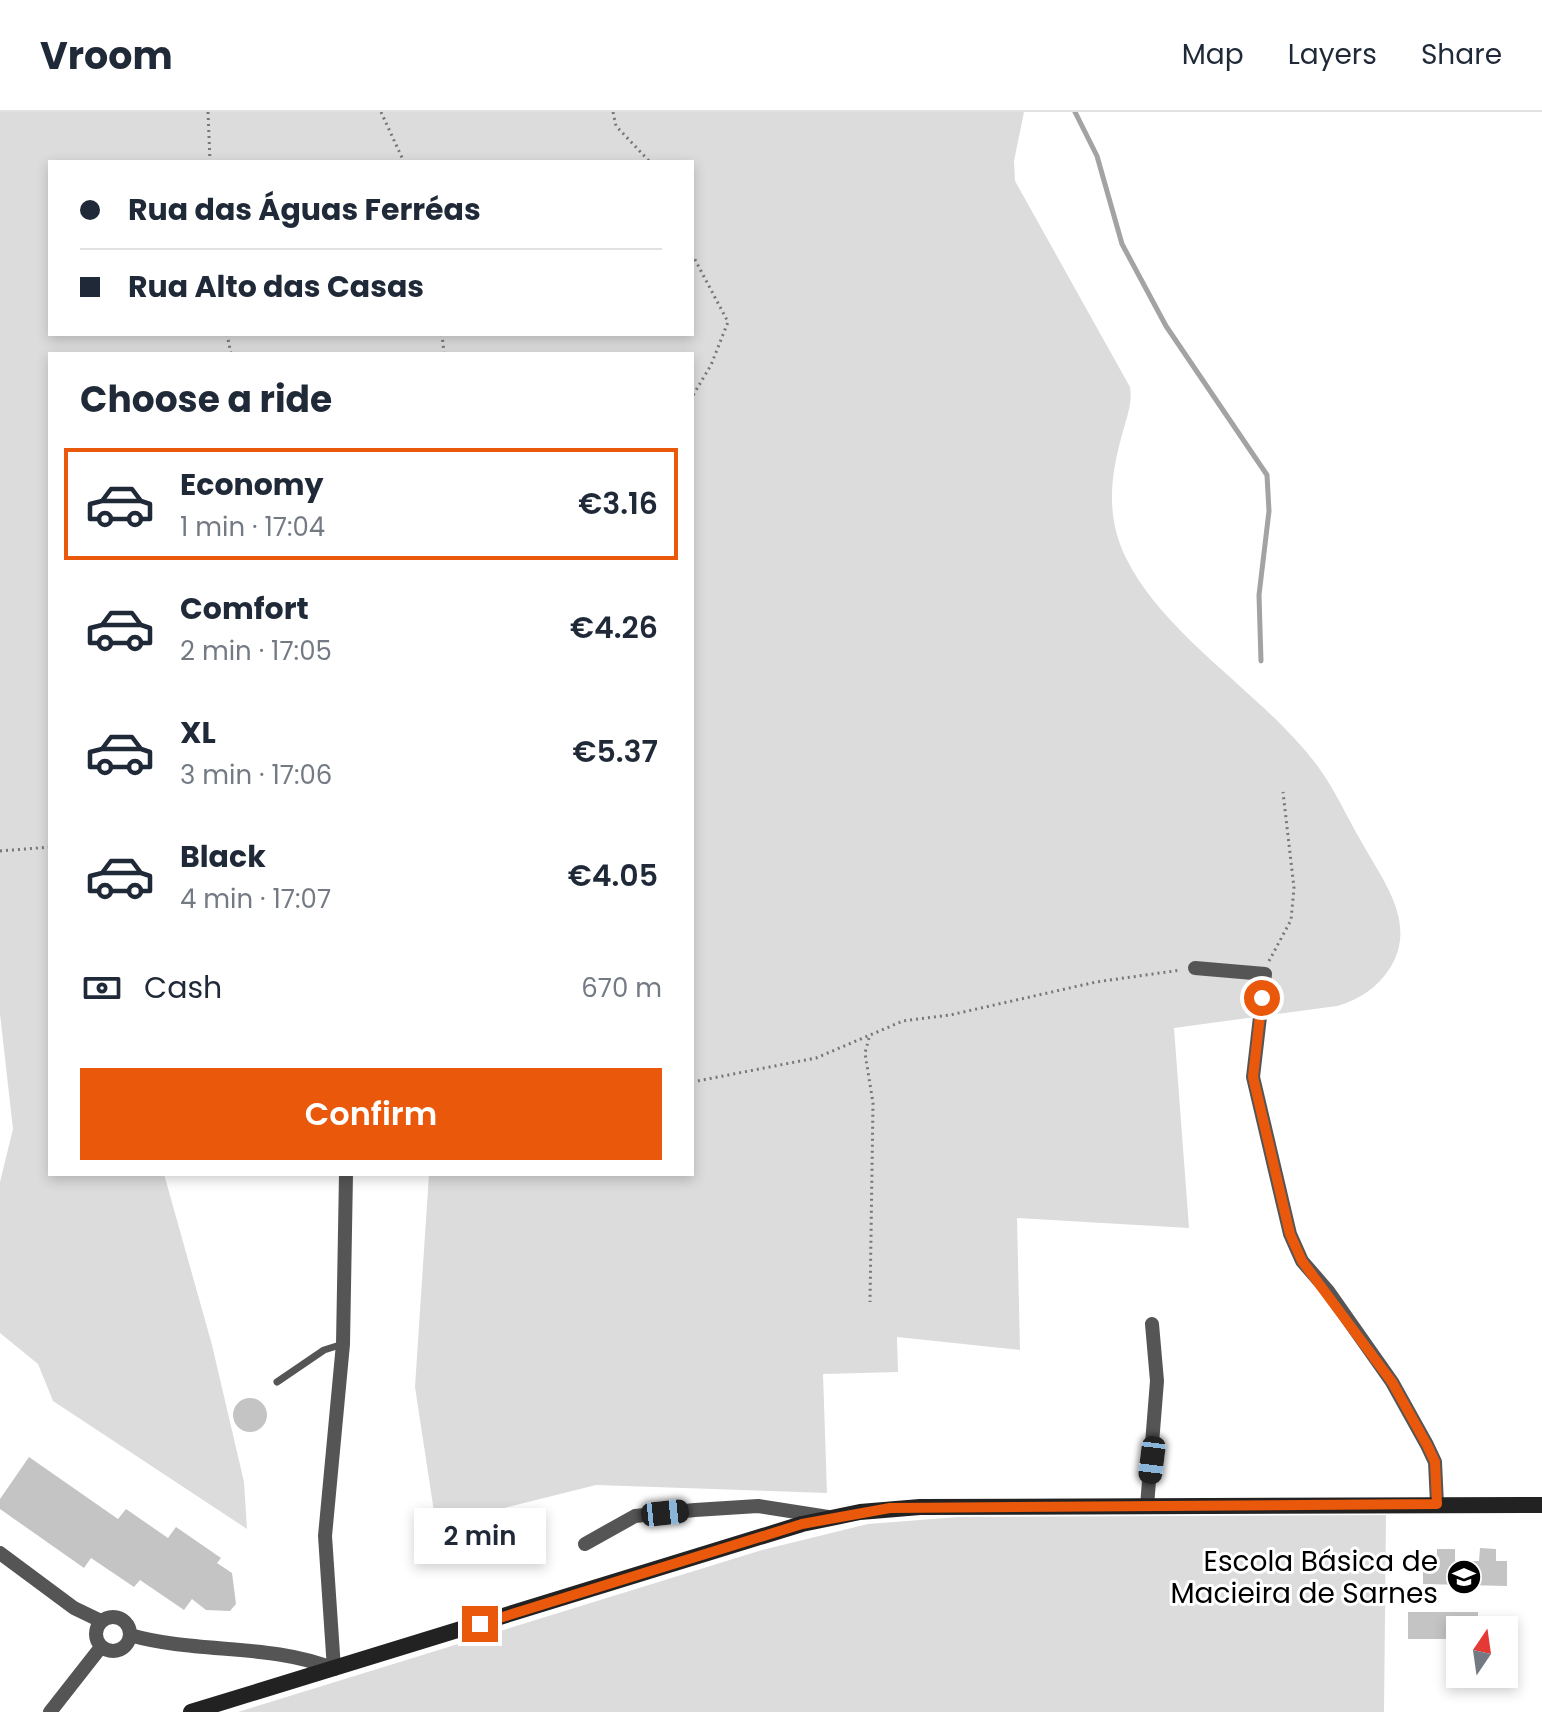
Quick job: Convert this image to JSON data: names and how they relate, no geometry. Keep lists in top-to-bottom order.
{
  "places": {
    "school or university": ["Escola Básica de Macieira de Sarnes"]
  },
  "north": "top",
  "page": {
    "header": "Vroom",
    "nav": ["Map", "Layers", "Share"],
    "banner": ["Rua das Águas Ferréas", "Rua Alto das Casas"],
    "heading": "Choose a ride",
    "list": [
      {
        "name": "Economy",
        "note": "1 min · 17:04",
        "value": "€3.16"
      },
      {
        "name": "Comfort",
        "note": "2 min · 17:05",
        "value": "€4.26"
      },
      {
        "name": "XL",
        "note": "3 min · 17:06",
        "value": "€5.37"
      },
      {
        "name": "Black",
        "note": "4 min · 17:07",
        "value": "€4.05"
      }
    ],
    "pay": ["Cash", "670 m"],
    "buttons": "Confirm",
    "bubble": "2 min"
  }
}
